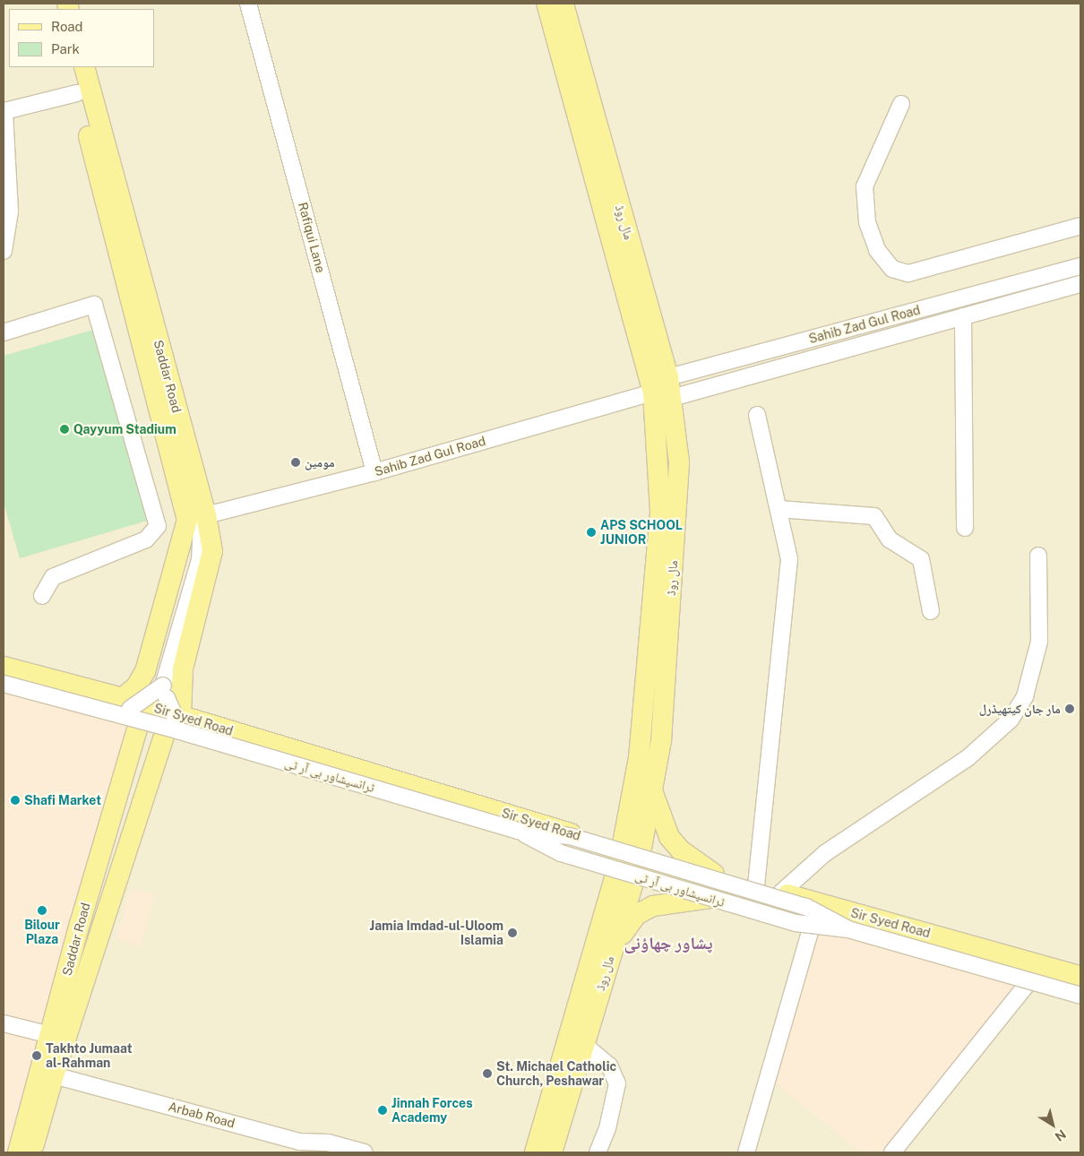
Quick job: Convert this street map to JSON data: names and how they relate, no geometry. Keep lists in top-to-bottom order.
{
  "streets": {
    "main road": ["مال روڈ", "Saddar Road", "Sir Syed Road"],
    "street": [
      "Rafiqui Lane",
      "Sahib Zad Gul Road",
      "ٹرانسپشاور بی آر ٹی",
      "Arbab Road"
    ]
  },
  "crossings": [
    ["مال روڈ", "Sahib Zad Gul Road"],
    ["مال روڈ", "Sir Syed Road"],
    ["Rafiqui Lane", "Sahib Zad Gul Road"],
    ["Sahib Zad Gul Road", "Saddar Road"],
    ["Saddar Road", "Sir Syed Road"],
    ["Saddar Road", "Arbab Road"],
    ["Sir Syed Road", "ٹرانسپشاور بی آر ٹی"]
  ],
  "districts": ["پشاور چھاؤنی"],
  "places": [
    "Qayyum Stadium",
    "مومین",
    "APS SCHOOL JUNIOR",
    "مار جان کیتھیڈرل",
    "Shafi Market",
    "Bilour Plaza",
    "Jamia Imdad-ul-Uloom Islamia",
    "Takhto Jumaat al-Rahman",
    "St. Michael Catholic Church, Peshawar",
    "Jinnah Forces Academy"
  ],
  "legend": ["Road", "Park"],
  "north": "bottom right"
}
